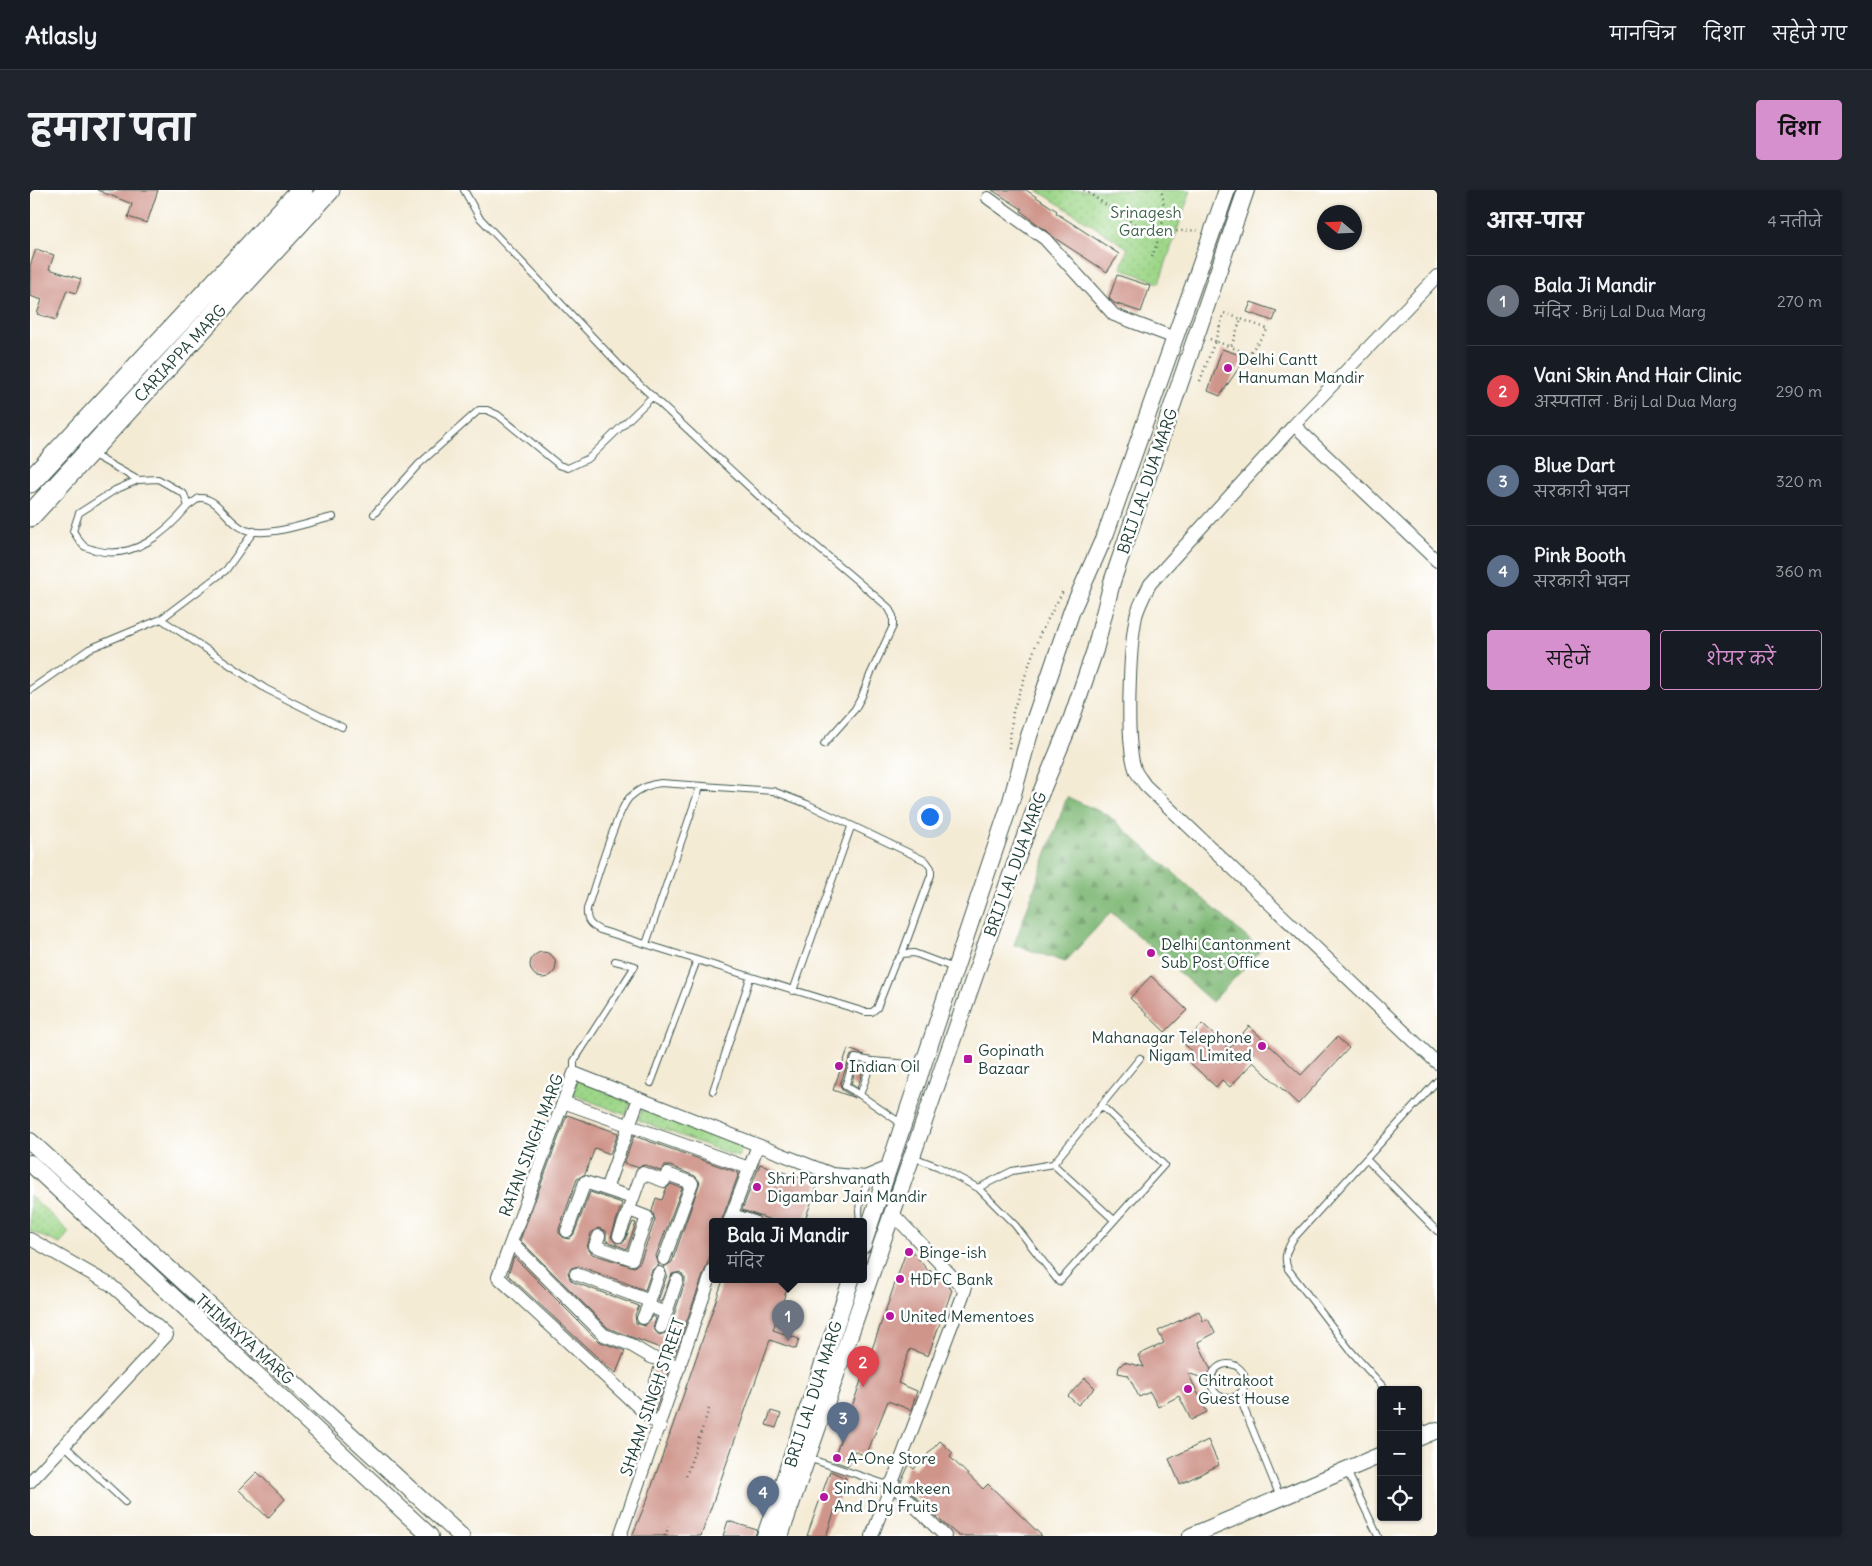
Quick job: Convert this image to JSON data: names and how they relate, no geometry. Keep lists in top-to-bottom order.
{
  "streets": {
    "main road": ["CARIAPPA MARG"],
    "street": [
      "BRIJ LAL DUA MARG",
      "RATAN SINGH MARG",
      "THIMAYYA MARG",
      "SHAAM SINGH STREET"
    ]
  },
  "crossings": [
    ["RATAN SINGH MARG", "SHAAM SINGH STREET"]
  ],
  "parks": ["Srinagesh Garden"],
  "places": {
    "other": [
      "Delhi Cantt Hanuman Mandir",
      "Delhi Cantonment Sub Post Office",
      "Mahanagar Telephone Nigam Limited",
      "Indian Oil",
      "Shri Parshvanath Digambar Jain Mandir",
      "Binge-ish",
      "HDFC Bank",
      "United Mementoes",
      "Chitrakoot Guest House",
      "A-One Store",
      "Sindhi Namkeen And Dry Fruits"
    ],
    "transit": ["Gopinath Bazaar"]
  },
  "north": "left",
  "page": {
    "header": "Atlasly",
    "nav": ["मानचित्र", "दिशा", "सहेजे गए"],
    "title": "हमारा पता",
    "buttons": [
      "दिशा",
      ["सहेजें", "शेयर करें"]
    ],
    "heading": ["आस-पास", "4 नतीजे"],
    "list": [
      {
        "mark": "1",
        "name": "Bala Ji Mandir",
        "note": "मंदिर · Brij Lal Dua Marg",
        "value": "270 m"
      },
      {
        "mark": "2",
        "name": "Vani Skin And Hair Clinic",
        "note": "अस्पताल · Brij Lal Dua Marg",
        "value": "290 m"
      },
      {
        "mark": "3",
        "name": "Blue Dart",
        "note": "सरकारी भवन",
        "value": "320 m"
      },
      {
        "mark": "4",
        "name": "Pink Booth",
        "note": "सरकारी भवन",
        "value": "360 m"
      }
    ],
    "popup": ["Bala Ji Mandir", "मंदिर"],
    "pins": [
      "1",
      "2",
      "3",
      "4"
    ],
    "map_buttons": ["+", "−"]
  }
}
